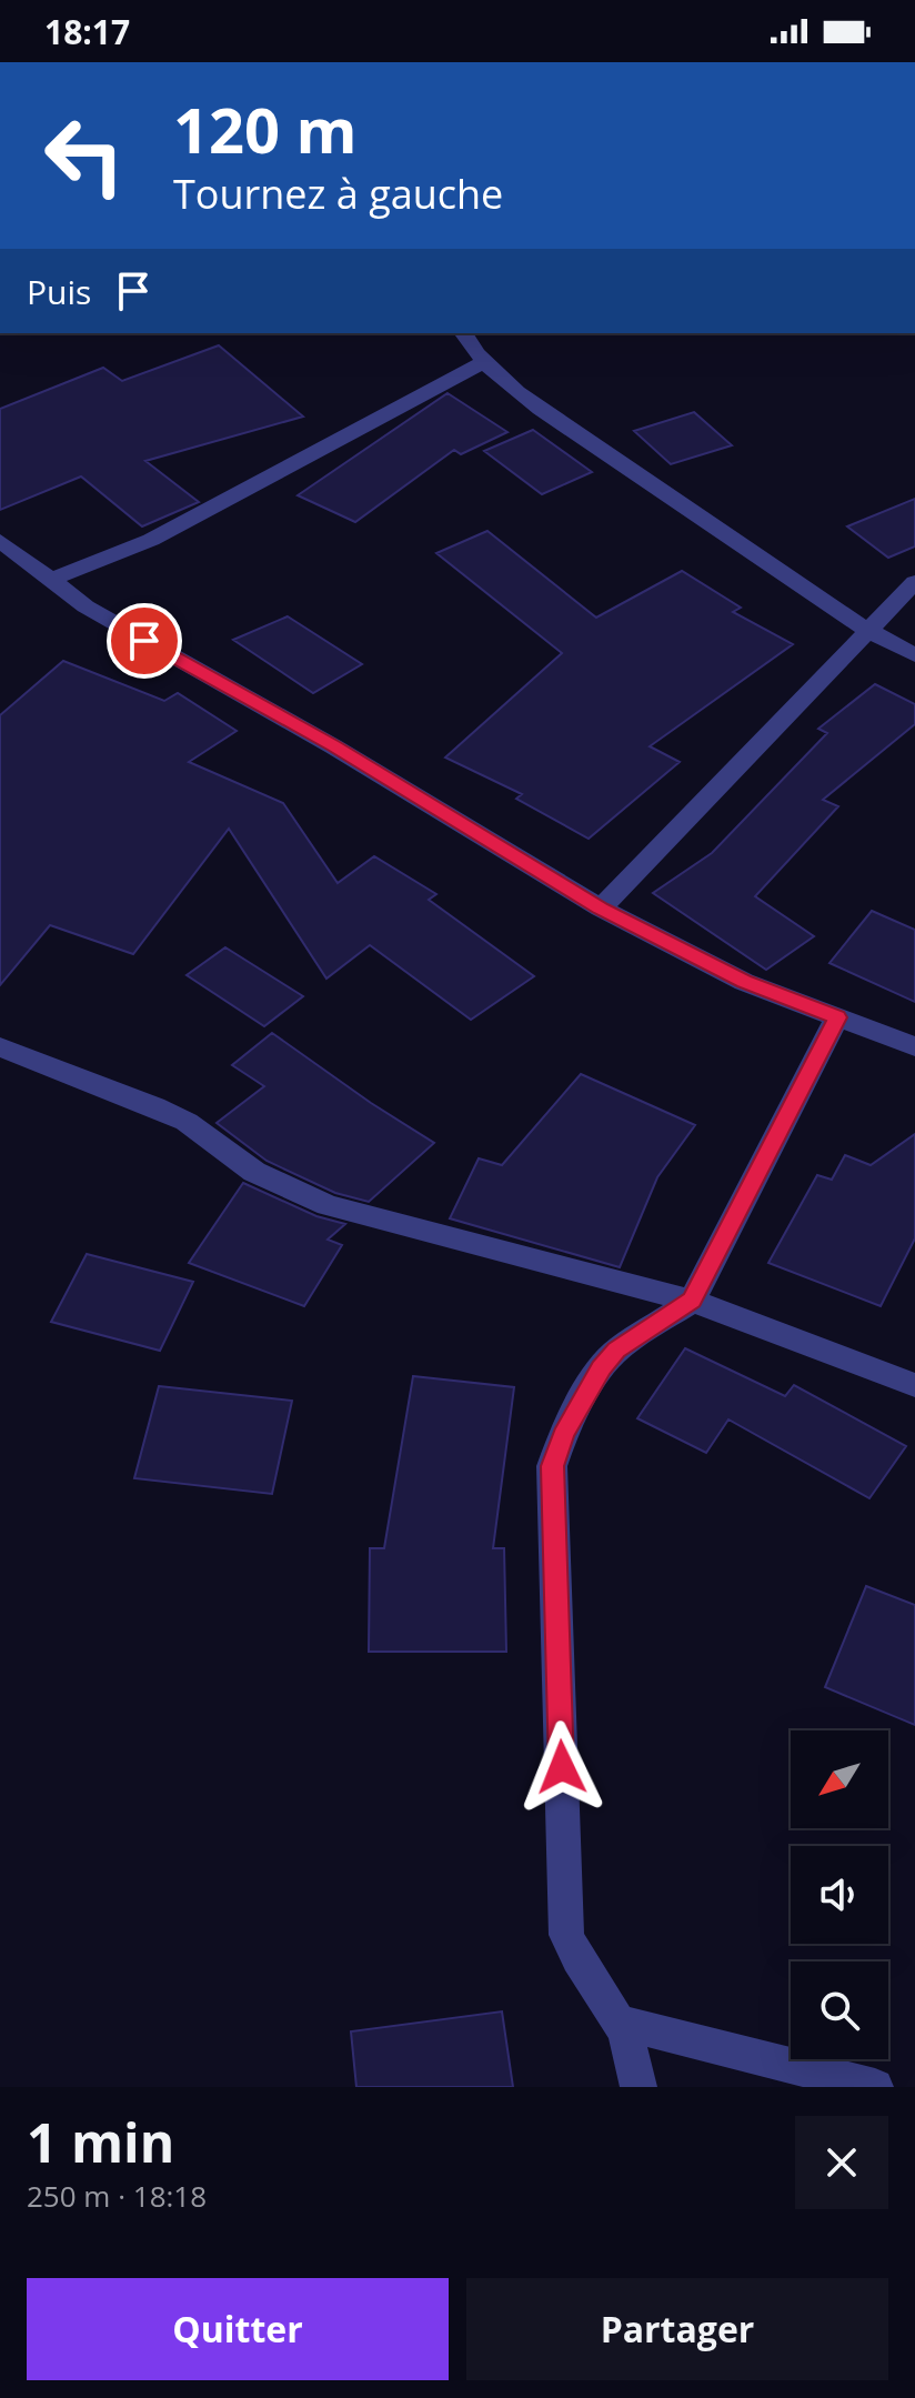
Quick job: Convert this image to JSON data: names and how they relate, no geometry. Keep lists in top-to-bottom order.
{
  "north": "bottom left",
  "page": {
    "status": "18:17",
    "turn": ["120 m", "Tournez à gauche"],
    "then": "Puis",
    "heading": ["1 min", "250 m · 18:18"],
    "buttons": ["Quitter", "Partager"]
  }
}
